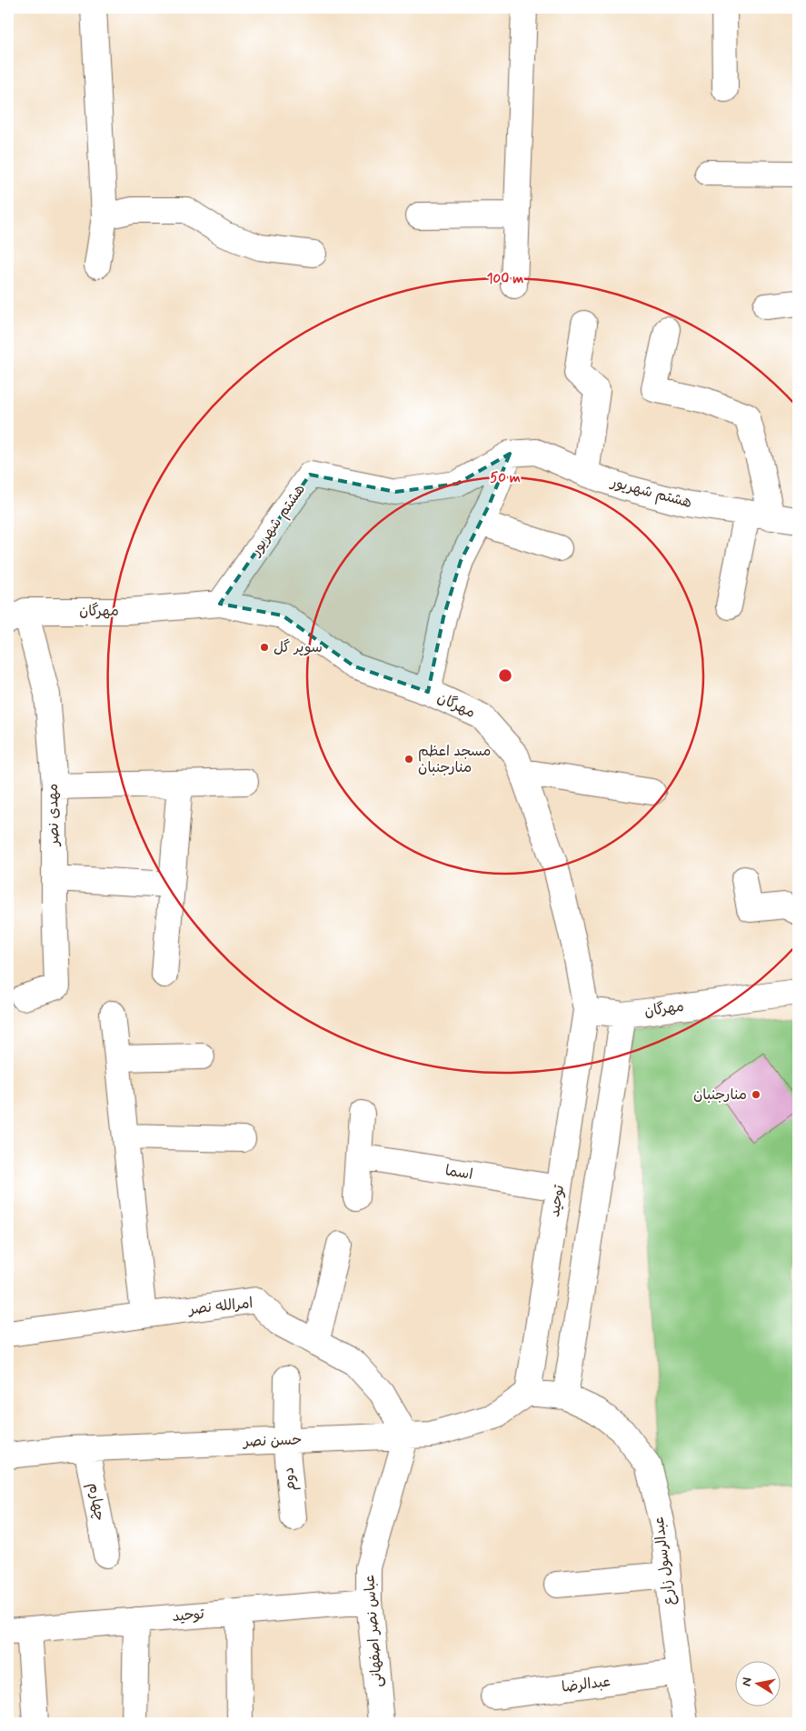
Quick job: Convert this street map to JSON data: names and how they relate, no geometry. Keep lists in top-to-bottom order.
{
  "streets": {
    "street": [
      "هشتم شهریور",
      "مهرگان",
      "مهدی نصر",
      "اسما",
      "توحید",
      "امرالله نصر",
      "حسن نصر",
      "دوم",
      "چهارم",
      "عبدالرسول زارع",
      "عباس نصر اصفهانی",
      "عبدالرضا"
    ]
  },
  "crossings": [
    ["هشتم شهریور", "مهرگان"],
    ["مهرگان", "مهدی نصر"],
    ["مهرگان", "توحید"],
    ["اسما", "توحید"],
    ["توحید", "حسن نصر"],
    ["توحید", "عبدالرسول زارع"],
    ["توحید", "عباس نصر اصفهانی"],
    ["امرالله نصر", "حسن نصر"],
    ["امرالله نصر", "عباس نصر اصفهانی"],
    ["حسن نصر", "دوم"],
    ["حسن نصر", "چهارم"],
    ["حسن نصر", "عبدالرسول زارع"],
    ["حسن نصر", "عباس نصر اصفهانی"],
    ["عبدالرسول زارع", "عبدالرضا"]
  ],
  "places": ["سوپر گل", "مسجد اعظم منارجنبان", "منارجنبان"],
  "north": "left",
  "rings": ["100 m", "50 m"]
}
